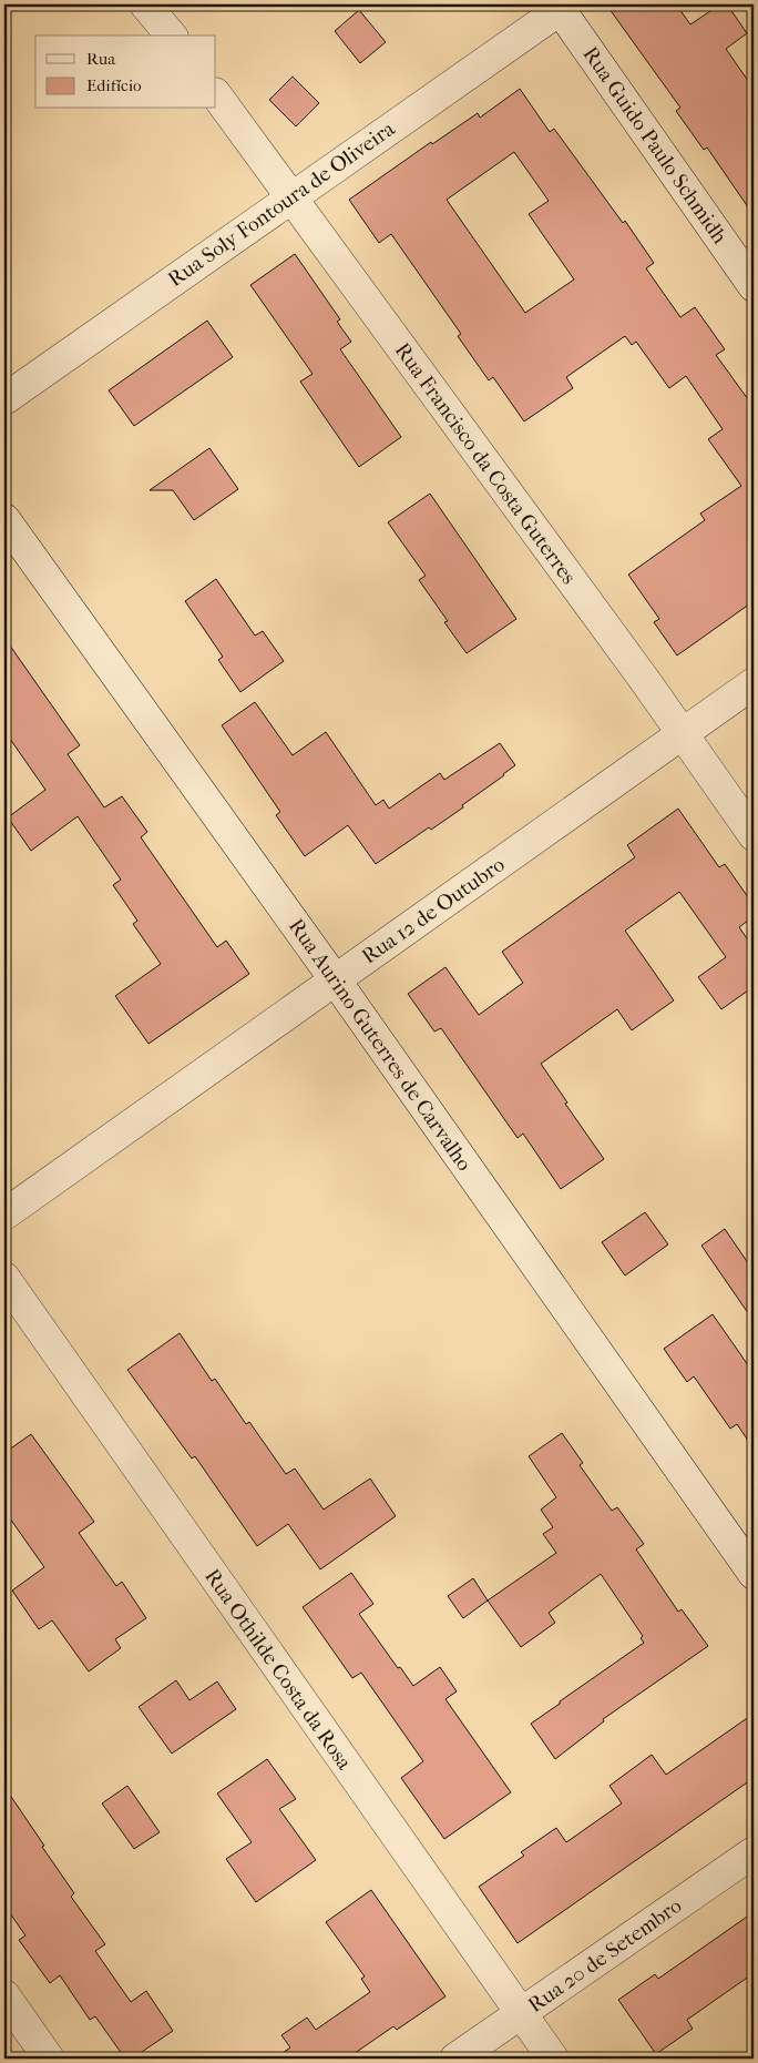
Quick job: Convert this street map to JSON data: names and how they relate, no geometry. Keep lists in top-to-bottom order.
{
  "streets": {
    "street": [
      "Rua Guido Paulo Schmidh",
      "Rua Soly Fontoura de Oliveira",
      "Rua Francisco da Costa Guterres",
      "Rua 12 de Outubro",
      "Rua Aurino Guterres de Carvalho",
      "Rua Othilde Costa da Rosa",
      "Rua 20 de Setembro"
    ]
  },
  "crossings": [
    ["Rua Guido Paulo Schmidh", "Rua Soly Fontoura de Oliveira"],
    ["Rua Soly Fontoura de Oliveira", "Rua Francisco da Costa Guterres"],
    ["Rua Francisco da Costa Guterres", "Rua 12 de Outubro"],
    ["Rua 12 de Outubro", "Rua Aurino Guterres de Carvalho"],
    ["Rua Othilde Costa da Rosa", "Rua 20 de Setembro"]
  ],
  "legend": ["Rua", "Edifício"]
}
